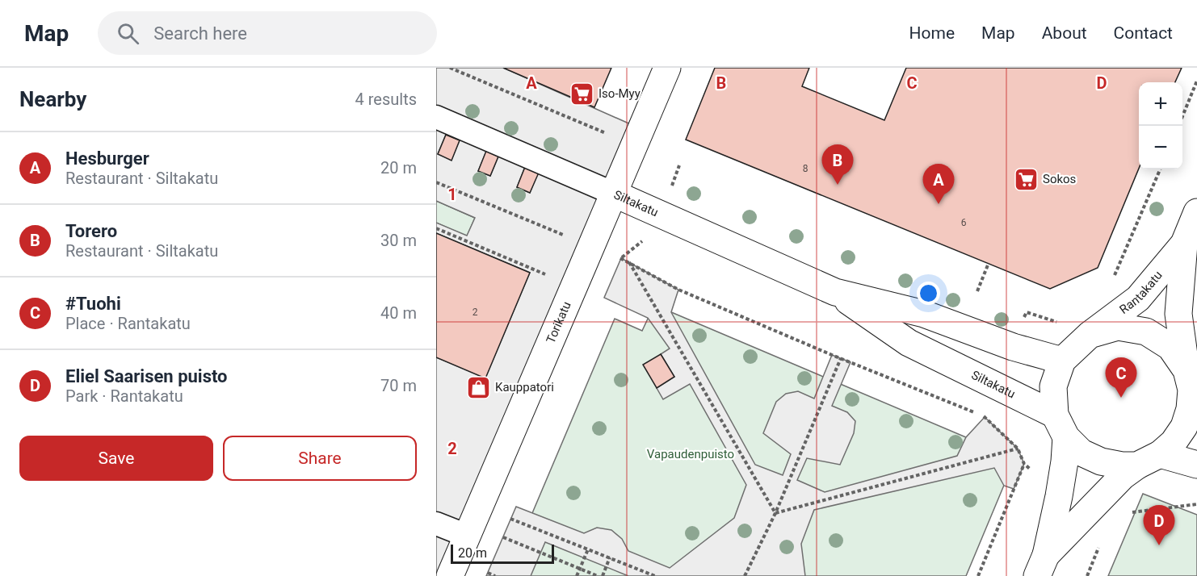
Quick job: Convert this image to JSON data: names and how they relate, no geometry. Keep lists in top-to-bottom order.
{
  "streets": {
    "street": ["Siltakatu", "Rantakatu", "Torikatu"]
  },
  "crossings": [
    ["Siltakatu", "Rantakatu"],
    ["Siltakatu", "Torikatu"]
  ],
  "parks": ["Vapaudenpuisto"],
  "places": {
    "supermarket": ["Iso-Myy", "Sokos"],
    "shop": ["Kauppatori"]
  },
  "house_numbers": ["8", "6", "2"],
  "scale_bar": "20 m",
  "page": {
    "header": "Map",
    "search": "Search here",
    "nav": [
      "Home",
      "Map",
      "About",
      "Contact"
    ],
    "heading": ["Nearby", "4 results"],
    "map_buttons": ["+", "−"],
    "list": [
      {
        "mark": "A",
        "name": "Hesburger",
        "note": "Restaurant · Siltakatu",
        "value": "20 m"
      },
      {
        "mark": "B",
        "name": "Torero",
        "note": "Restaurant · Siltakatu",
        "value": "30 m"
      },
      {
        "mark": "C",
        "name": "#Tuohi",
        "note": "Place · Rantakatu",
        "value": "40 m"
      },
      {
        "mark": "D",
        "name": "Eliel Saarisen puisto",
        "note": "Park · Rantakatu",
        "value": "70 m"
      }
    ],
    "pins": [
      "B",
      "A",
      "C",
      "D"
    ],
    "buttons": ["Save", "Share"],
    "scale": "20 m"
  },
  "grid": {
    "columns": [
      "A",
      "B",
      "C",
      "D"
    ],
    "rows": ["1", "2"]
  }
}
